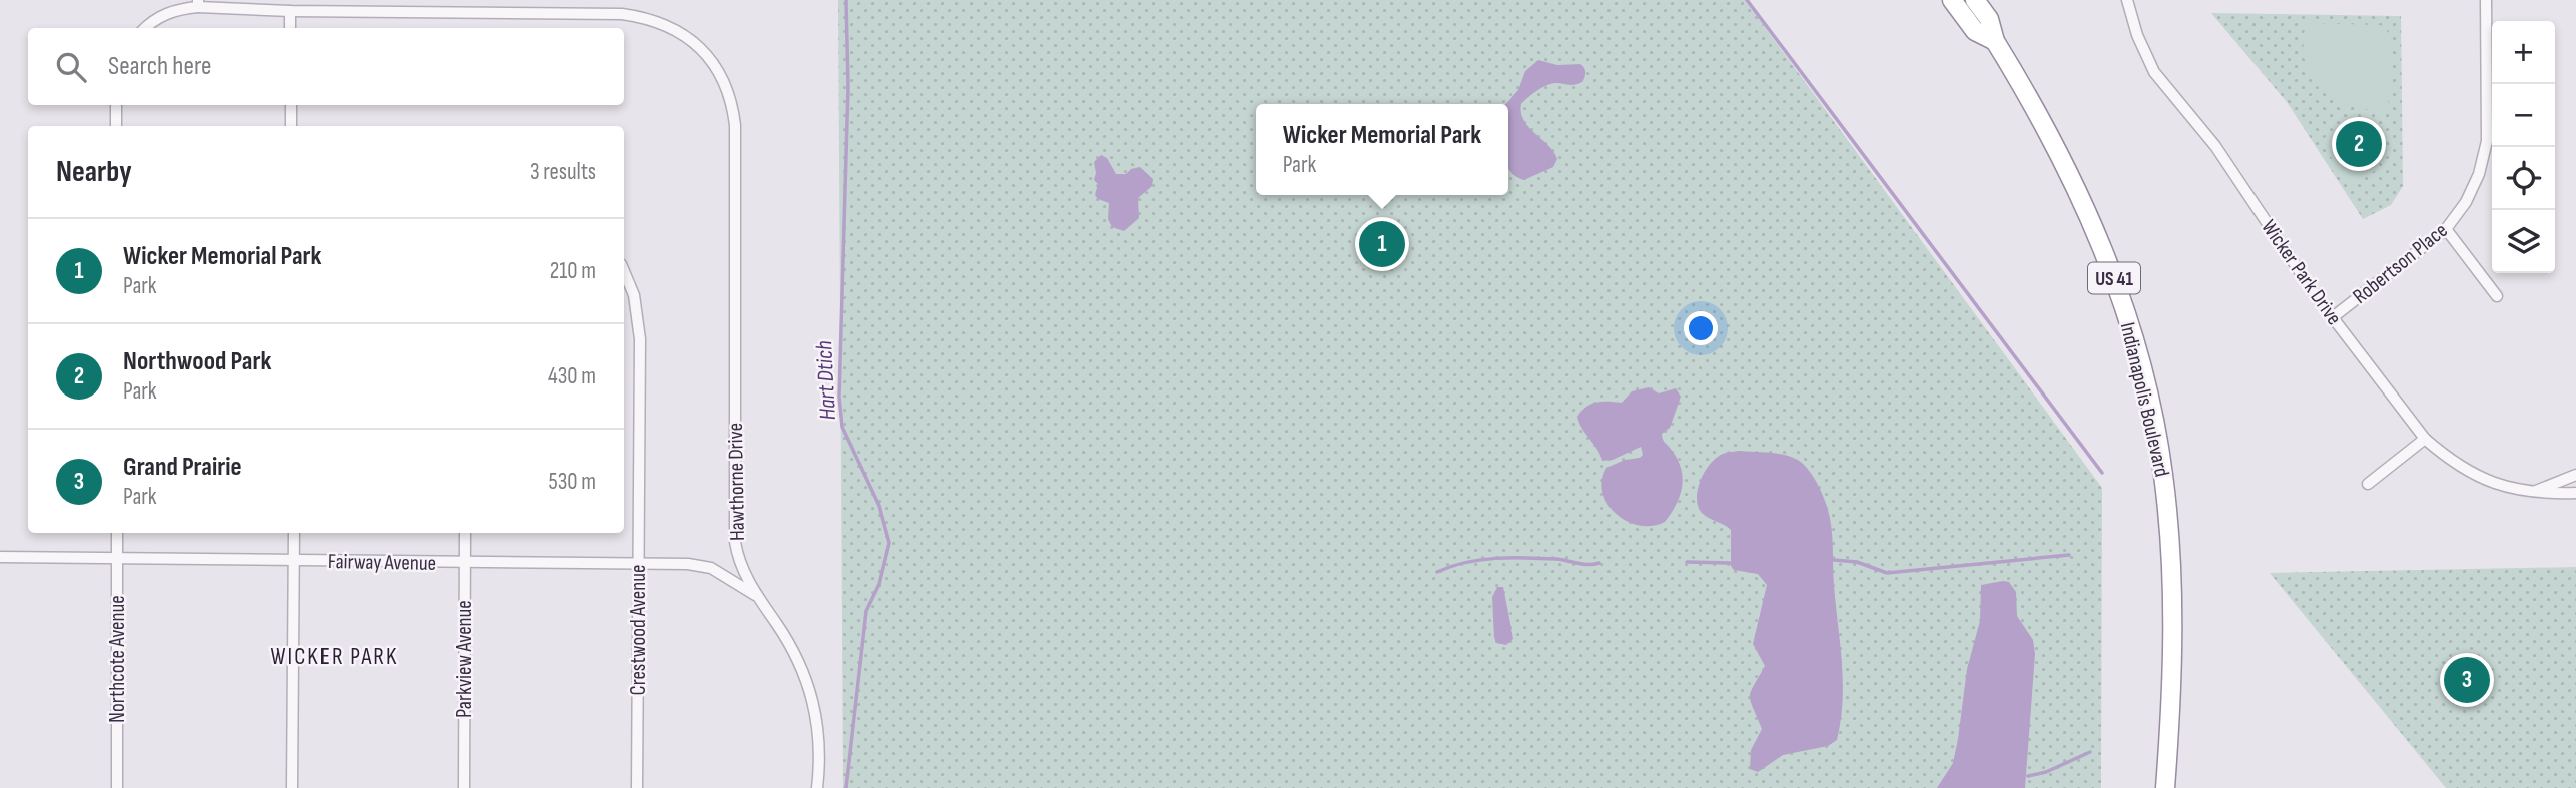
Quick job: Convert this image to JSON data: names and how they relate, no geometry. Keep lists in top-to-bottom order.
{
  "streets": {
    "highway": ["US 41", "Indianapolis Boulevard"],
    "street": [
      "Robertson Place",
      "Wicker Park Drive",
      "Hawthorne Drive",
      "Fairway Avenue",
      "Crestwood Avenue",
      "Northcote Avenue",
      "Parkview Avenue"
    ]
  },
  "crossings": [
    ["Robertson Place", "Wicker Park Drive"],
    ["Hawthorne Drive", "Fairway Avenue"],
    ["Fairway Avenue", "Crestwood Avenue"],
    ["Fairway Avenue", "Northcote Avenue"],
    ["Fairway Avenue", "Parkview Avenue"]
  ],
  "districts": ["WICKER PARK"],
  "water": ["Hart Dtich"],
  "page": {
    "map_buttons": ["+", "−"],
    "search": "Search here",
    "popup": ["Wicker Memorial Park", "Park"],
    "pins": ["2", "1", "3"],
    "heading": ["Nearby", "3 results"],
    "list": [
      {
        "mark": "1",
        "name": "Wicker Memorial Park",
        "note": "Park",
        "value": "210 m"
      },
      {
        "mark": "2",
        "name": "Northwood Park",
        "note": "Park",
        "value": "430 m"
      },
      {
        "mark": "3",
        "name": "Grand Prairie",
        "note": "Park",
        "value": "530 m"
      }
    ]
  }
}
